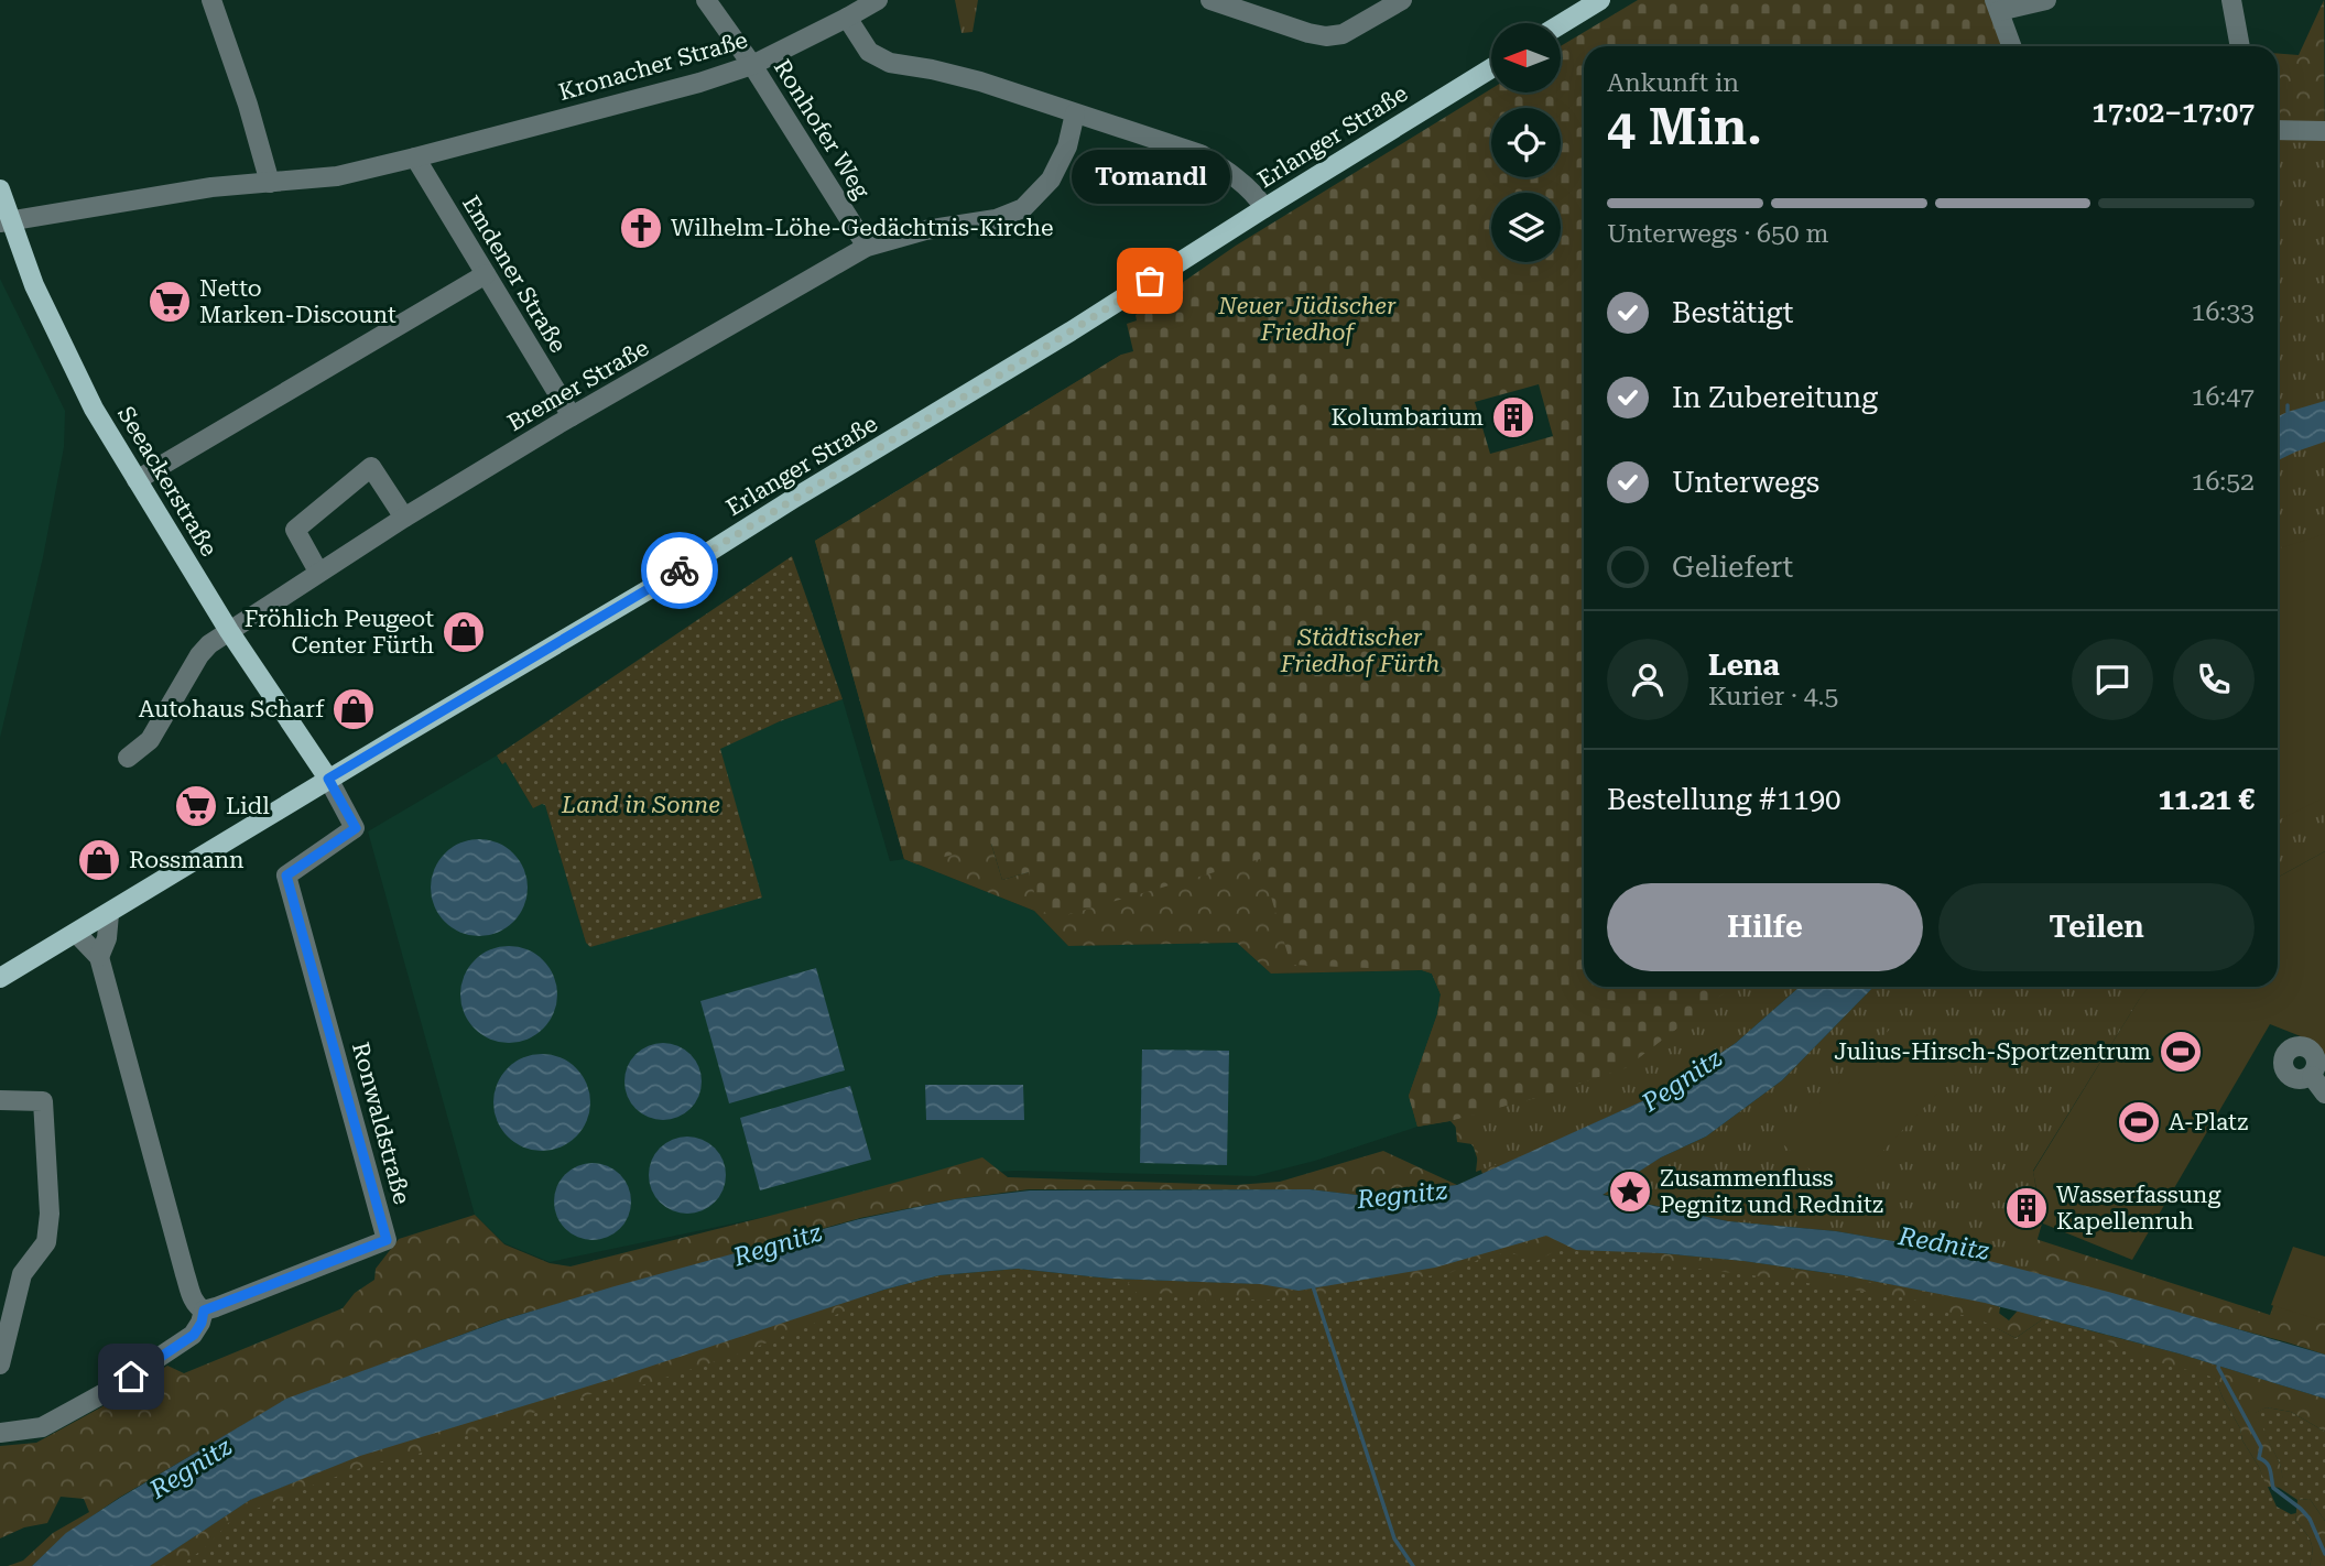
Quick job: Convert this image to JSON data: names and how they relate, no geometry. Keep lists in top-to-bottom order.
{
  "streets": {
    "main road": ["Erlanger Straße", "Seeackerstraße"],
    "street": [
      "Kronacher Straße",
      "Ronhofer Weg",
      "Emdener Straße",
      "Bremer Straße",
      "Ronwaldstraße"
    ]
  },
  "crossings": [
    ["Kronacher Straße", "Ronhofer Weg"],
    ["Kronacher Straße", "Emdener Straße"],
    ["Kronacher Straße", "Seeackerstraße"],
    ["Ronhofer Weg", "Bremer Straße"],
    ["Erlanger Straße", "Seeackerstraße"],
    ["Erlanger Straße", "Ronwaldstraße"],
    ["Emdener Straße", "Bremer Straße"],
    ["Bremer Straße", "Seeackerstraße"],
    ["Seeackerstraße", "Ronwaldstraße"]
  ],
  "water": ["Pegnitz", "Regnitz", "Rednitz"],
  "parks": ["Neuer Jüdischer Friedhof", "Städtischer Friedhof Fürth", "Land in Sonne"],
  "places": {
    "church": ["Wilhelm-Löhe-Gedächtnis-Kirche"],
    "other": ["Tomandl"],
    "supermarket": ["Netto Marken-Discount", "Lidl"],
    "building": ["Kolumbarium", "Wasserfassung Kapellenruh"],
    "shop": ["Fröhlich Peugeot Center Fürth", "Autohaus Scharf", "Rossmann"],
    "sports": ["Julius-Hirsch-Sportzentrum", "A-Platz"],
    "place": ["Zusammenfluss Pegnitz und Rednitz"]
  },
  "north": "left",
  "page": {
    "heading": ["4 Min.", "Ankunft in", "17:02–17:07"],
    "panel": [
      "Lena",
      "Kurier · 4.5",
      "Bestellung #1190",
      "11.21 €"
    ],
    "bubble": "Tomandl",
    "bar": "Unterwegs · 650 m",
    "list": [
      ["Bestätigt", "16:33"],
      ["In Zubereitung", "16:47"],
      ["Unterwegs", "16:52"],
      "Geliefert"
    ],
    "buttons": ["Hilfe", "Teilen"]
  }
}
